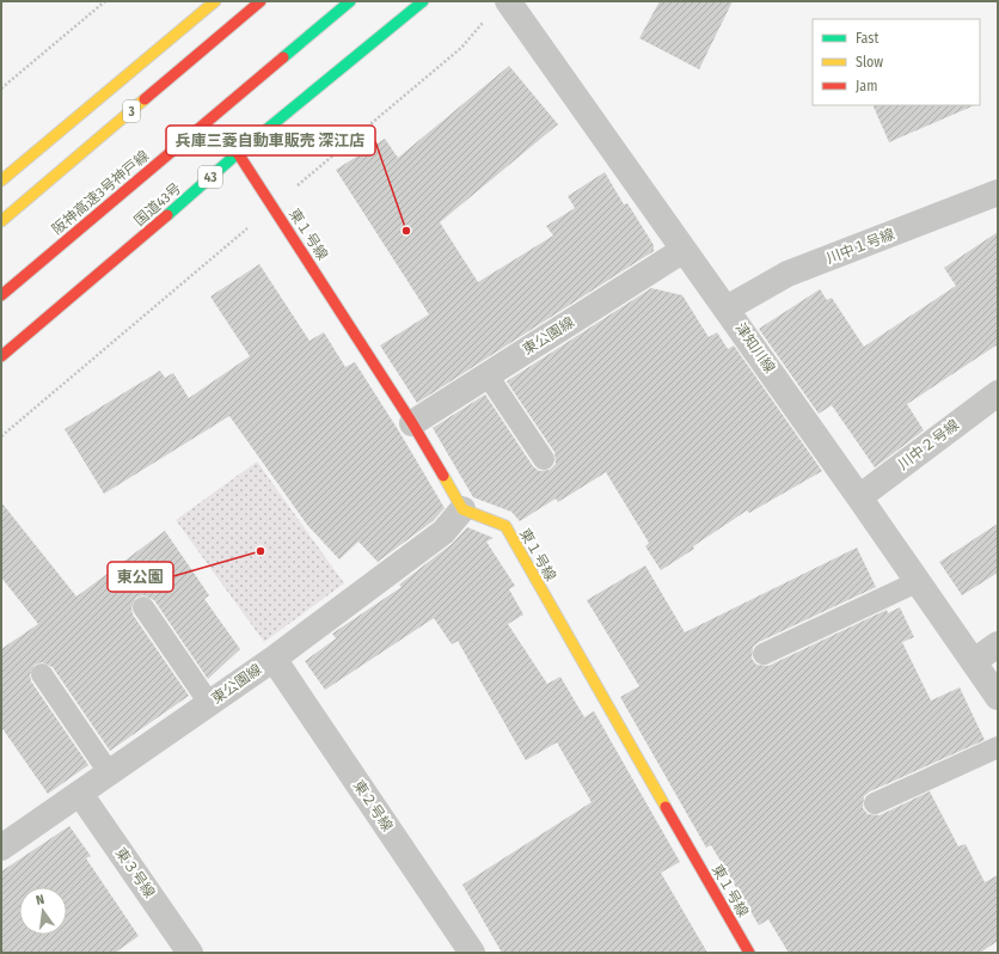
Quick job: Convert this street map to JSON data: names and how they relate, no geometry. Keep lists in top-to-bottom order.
{
  "streets": {
    "main road": [
      "3",
      "43",
      "阪神高速3号神戸線",
      "国道43号",
      "東１号線"
    ],
    "street": [
      "川中１号線",
      "東公園線",
      "津知川線",
      "川中２号線",
      "東２号線",
      "東３号線"
    ]
  },
  "crossings": [
    ["国道43号", "東１号線"],
    ["東１号線", "東公園線"],
    ["川中１号線", "津知川線"],
    ["東公園線", "津知川線"],
    ["東公園線", "東２号線"],
    ["東公園線", "東３号線"],
    ["津知川線", "川中２号線"]
  ],
  "places": ["兵庫三菱自動車販売 深江店", "東公園"],
  "legend": ["Fast", "Slow", "Jam"],
  "north": "top"
}
